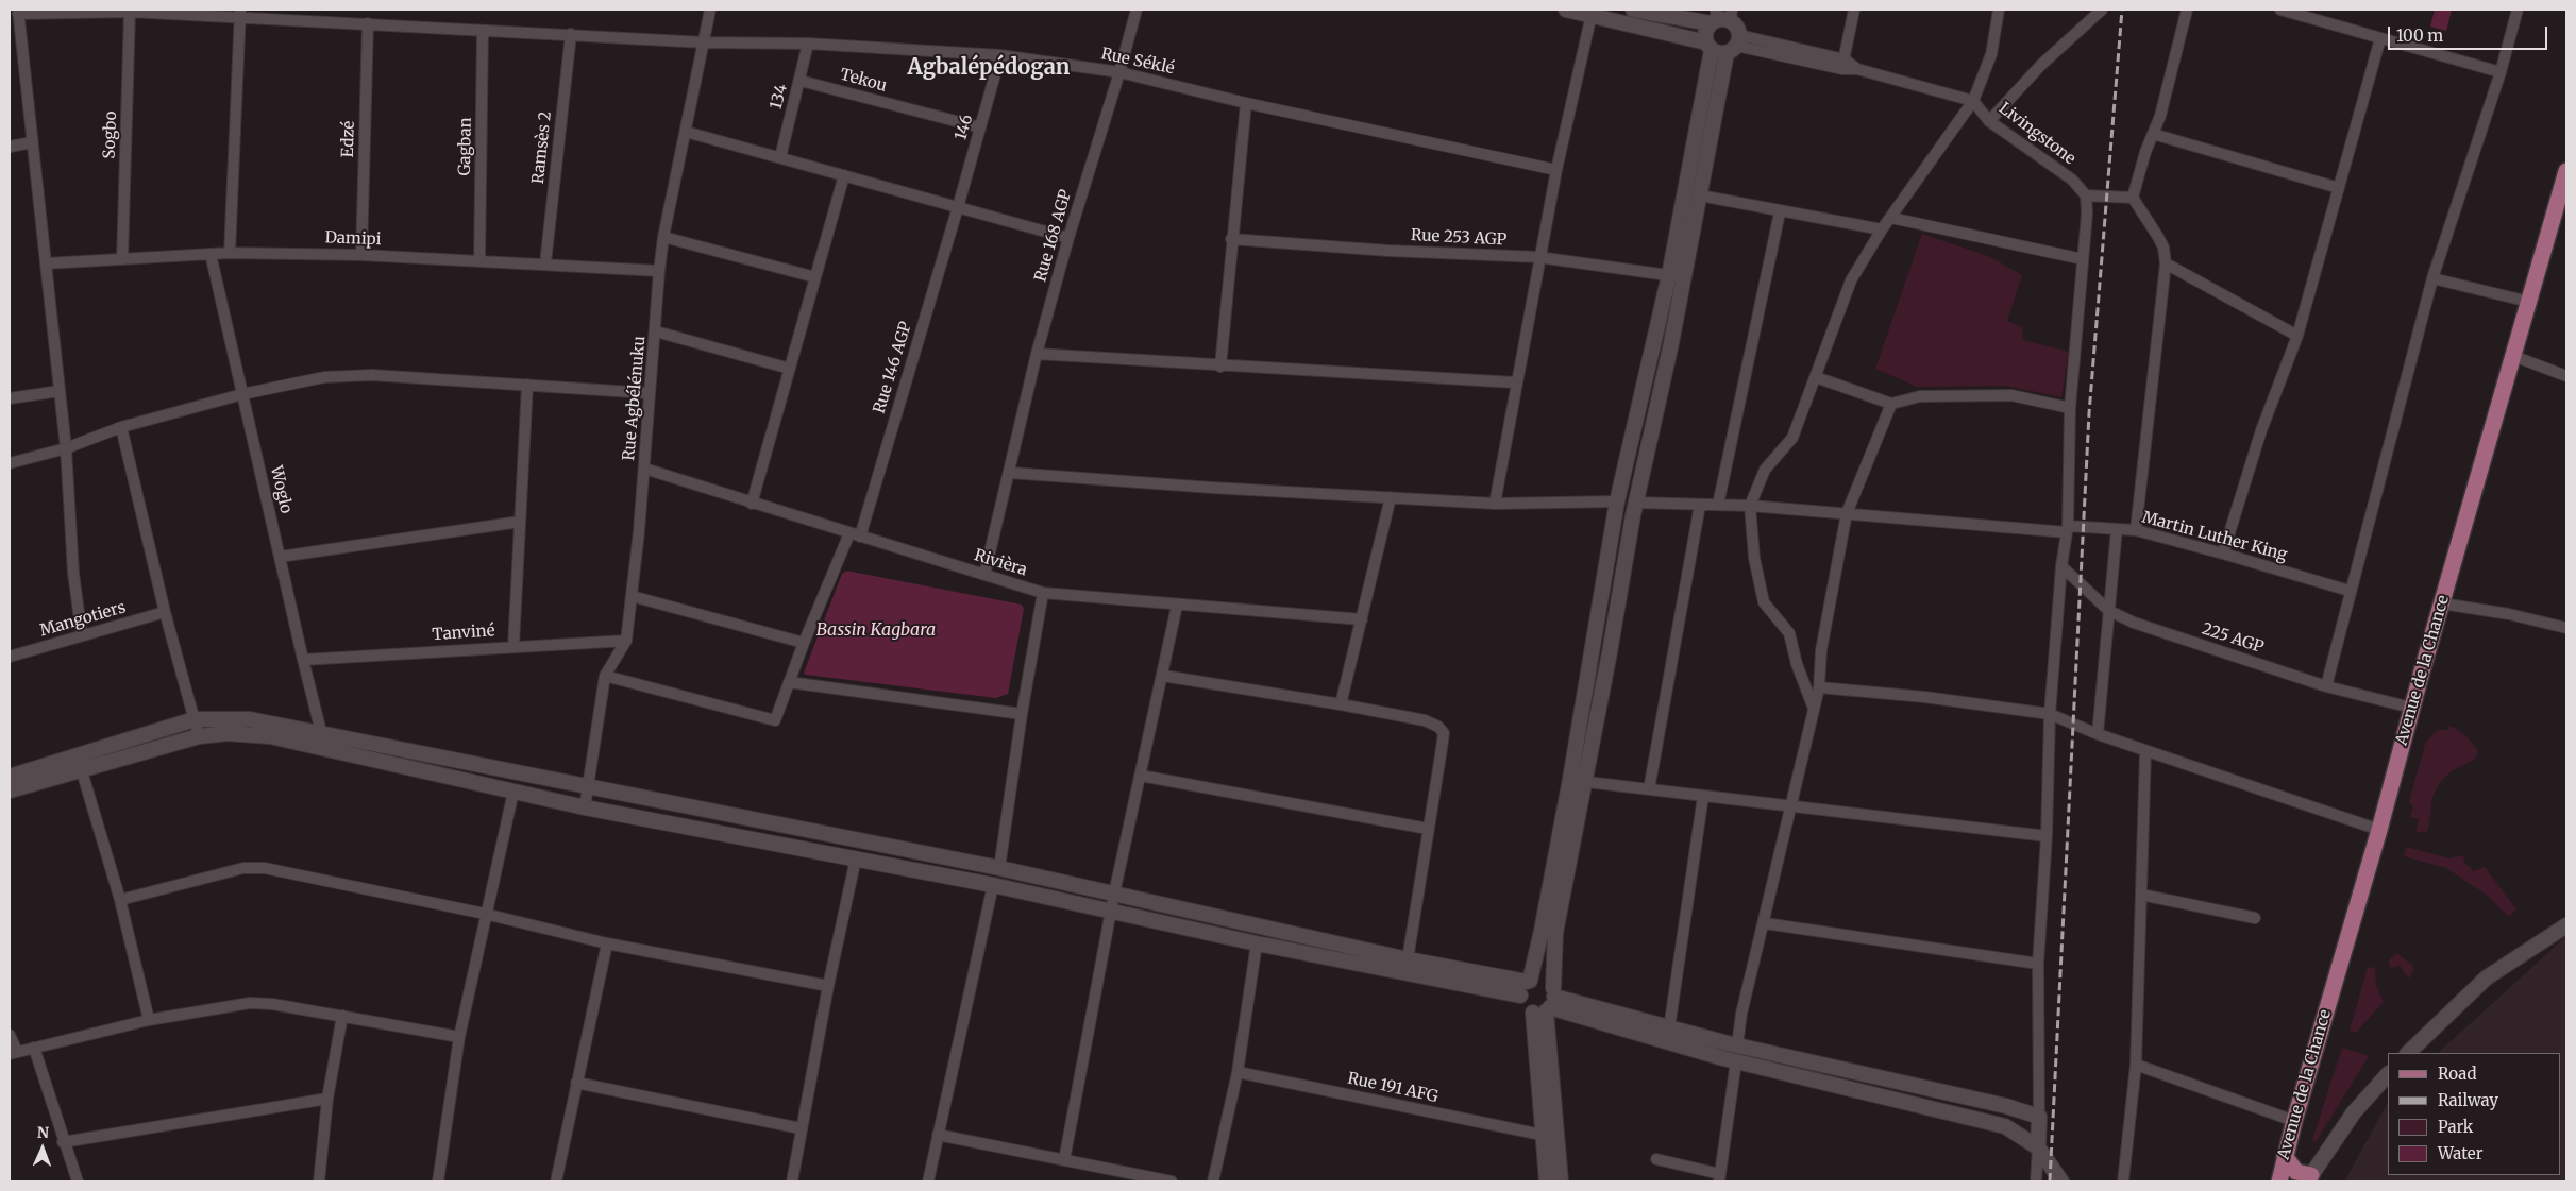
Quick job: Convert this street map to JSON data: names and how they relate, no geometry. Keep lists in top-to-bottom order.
{
  "streets": {
    "main road": ["Avenue de la Chance"],
    "street": [
      "Rue Séklé",
      "Tekou",
      "134",
      "146",
      "Livingstone",
      "Sogbo",
      "Edzé",
      "Gagban",
      "Ramsès 2",
      "Rue 168 AGP",
      "Rue 253 AGP",
      "Damipi",
      "Rue 146 AGP",
      "Rue Agbélénuku",
      "Woglo",
      "Martin Luther King",
      "Rivièra",
      "Mangotiers",
      "Tanviné",
      "225 AGP",
      "Rue 191 AFG"
    ]
  },
  "crossings": [
    ["Rue Séklé", "134"],
    ["Rue Séklé", "146"],
    ["Rue Séklé", "Sogbo"],
    ["Rue Séklé", "Edzé"],
    ["Rue Séklé", "Gagban"],
    ["Rue Séklé", "Ramsès 2"],
    ["Rue Séklé", "Rue 168 AGP"],
    ["Rue Séklé", "Rue Agbélénuku"],
    ["Tekou", "134"],
    ["Tekou", "146"],
    ["146", "Rue 146 AGP"],
    ["Sogbo", "Damipi"],
    ["Edzé", "Damipi"],
    ["Gagban", "Damipi"],
    ["Ramsès 2", "Damipi"],
    ["Rue 168 AGP", "Rivièra"],
    ["Damipi", "Rue Agbélénuku"],
    ["Damipi", "Woglo"],
    ["Rue 146 AGP", "Rue Agbélénuku"],
    ["Rue 146 AGP", "Rivièra"],
    ["Rue Agbélénuku", "Rivièra"],
    ["Rue Agbélénuku", "Tanviné"],
    ["Woglo", "Tanviné"],
    ["225 AGP", "Avenue de la Chance"]
  ],
  "districts": ["Agbalépédogan"],
  "water": ["Bassin Kagbara"],
  "legend": [
    "Road",
    "Railway",
    "Park",
    "Water"
  ],
  "scale_bar": "100 m",
  "north": "top"
}
